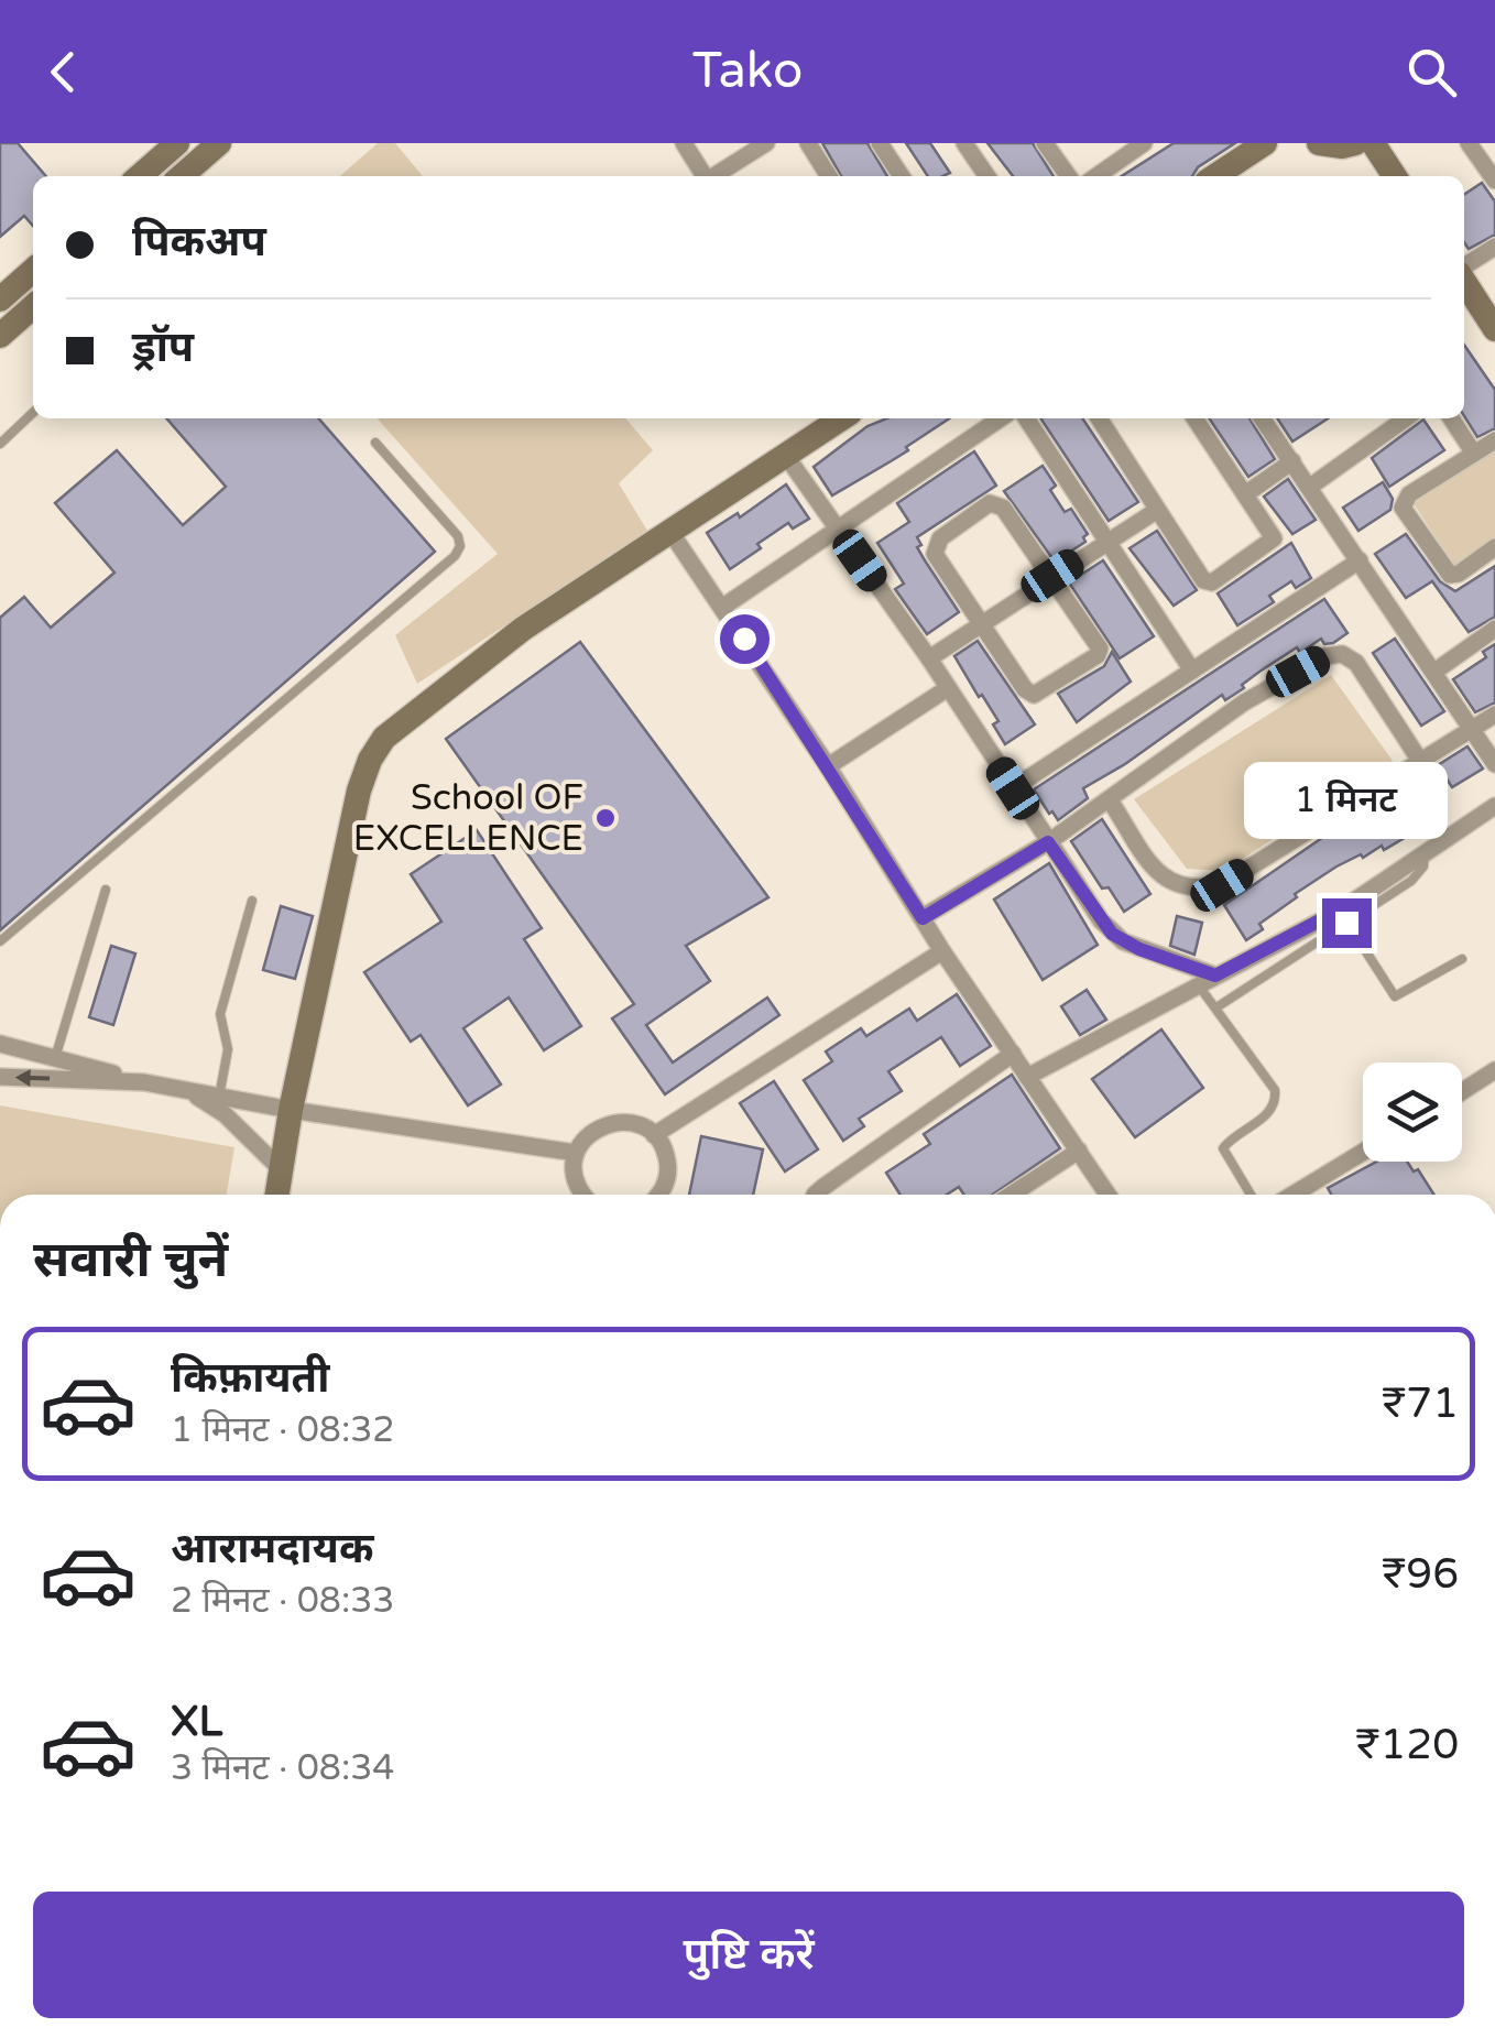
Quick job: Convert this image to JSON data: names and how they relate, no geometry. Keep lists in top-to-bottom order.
{
  "places": ["School OF EXCELLENCE"],
  "page": {
    "header": "Tako",
    "banner": ["पिकअप", "ड्रॉप"],
    "bubble": "1 मिनट",
    "heading": "सवारी चुनें",
    "list": [
      {
        "name": "किफ़ायती",
        "note": "1 मिनट · 08:32",
        "value": "₹71"
      },
      {
        "name": "आरामदायक",
        "note": "2 मिनट · 08:33",
        "value": "₹96"
      },
      {
        "name": "XL",
        "note": "3 मिनट · 08:34",
        "value": "₹120"
      }
    ],
    "buttons": "पुष्टि करें"
  }
}
